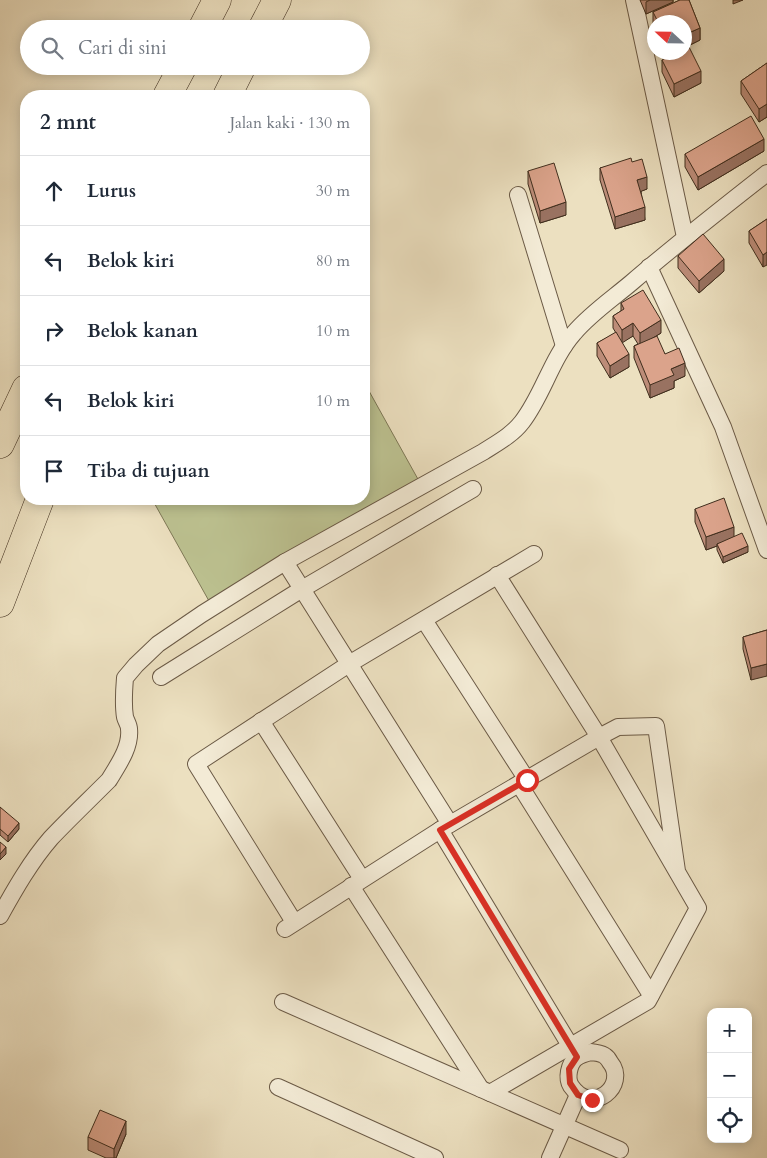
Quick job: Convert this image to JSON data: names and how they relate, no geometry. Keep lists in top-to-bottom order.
{
  "north": "left",
  "page": {
    "search": "Cari di sini",
    "heading": ["2 mnt", "Jalan kaki · 130 m"],
    "list": [
      ["Lurus", "30 m"],
      ["Belok kiri", "80 m"],
      ["Belok kanan", "10 m"],
      ["Belok kiri", "10 m"],
      "Tiba di tujuan"
    ],
    "map_buttons": ["+", "−"]
  }
}
